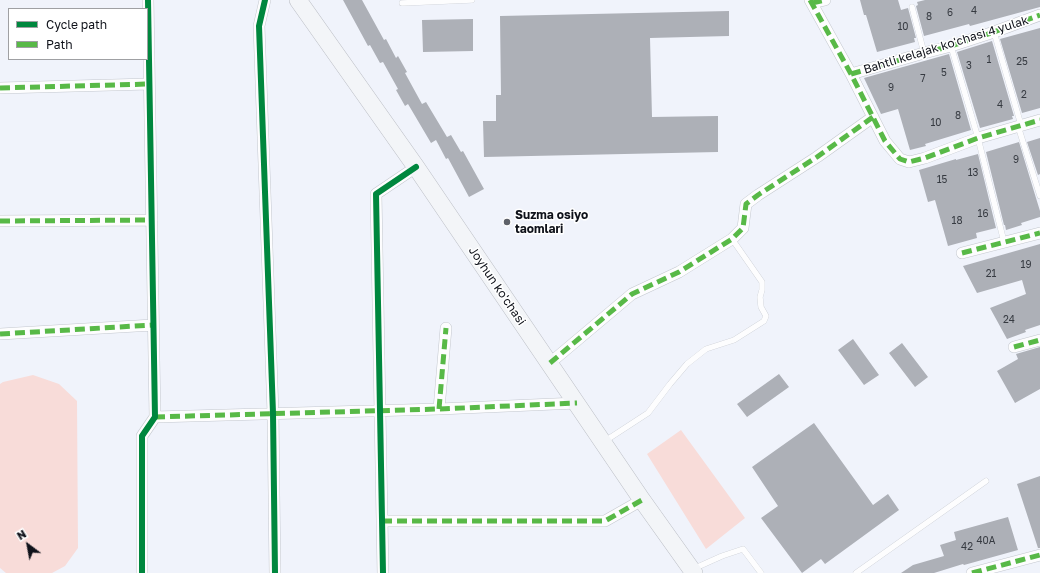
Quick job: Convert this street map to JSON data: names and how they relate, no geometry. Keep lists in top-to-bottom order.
{
  "streets": {
    "main road": ["Joyhun ko'chasi"],
    "street": ["Bahtli kelajak ko'chasi 4 yulak"]
  },
  "places": ["Suzma osiyo taomlari"],
  "house_numbers": [
    "4",
    "6",
    "8",
    "10",
    "1",
    "25",
    "3",
    "5",
    "7",
    "9",
    "2",
    "4",
    "8",
    "10",
    "9",
    "13",
    "15",
    "16",
    "18",
    "19",
    "21",
    "24",
    "40А",
    "42"
  ],
  "legend": ["Cycle path", "Path"],
  "north": "top left"
}
